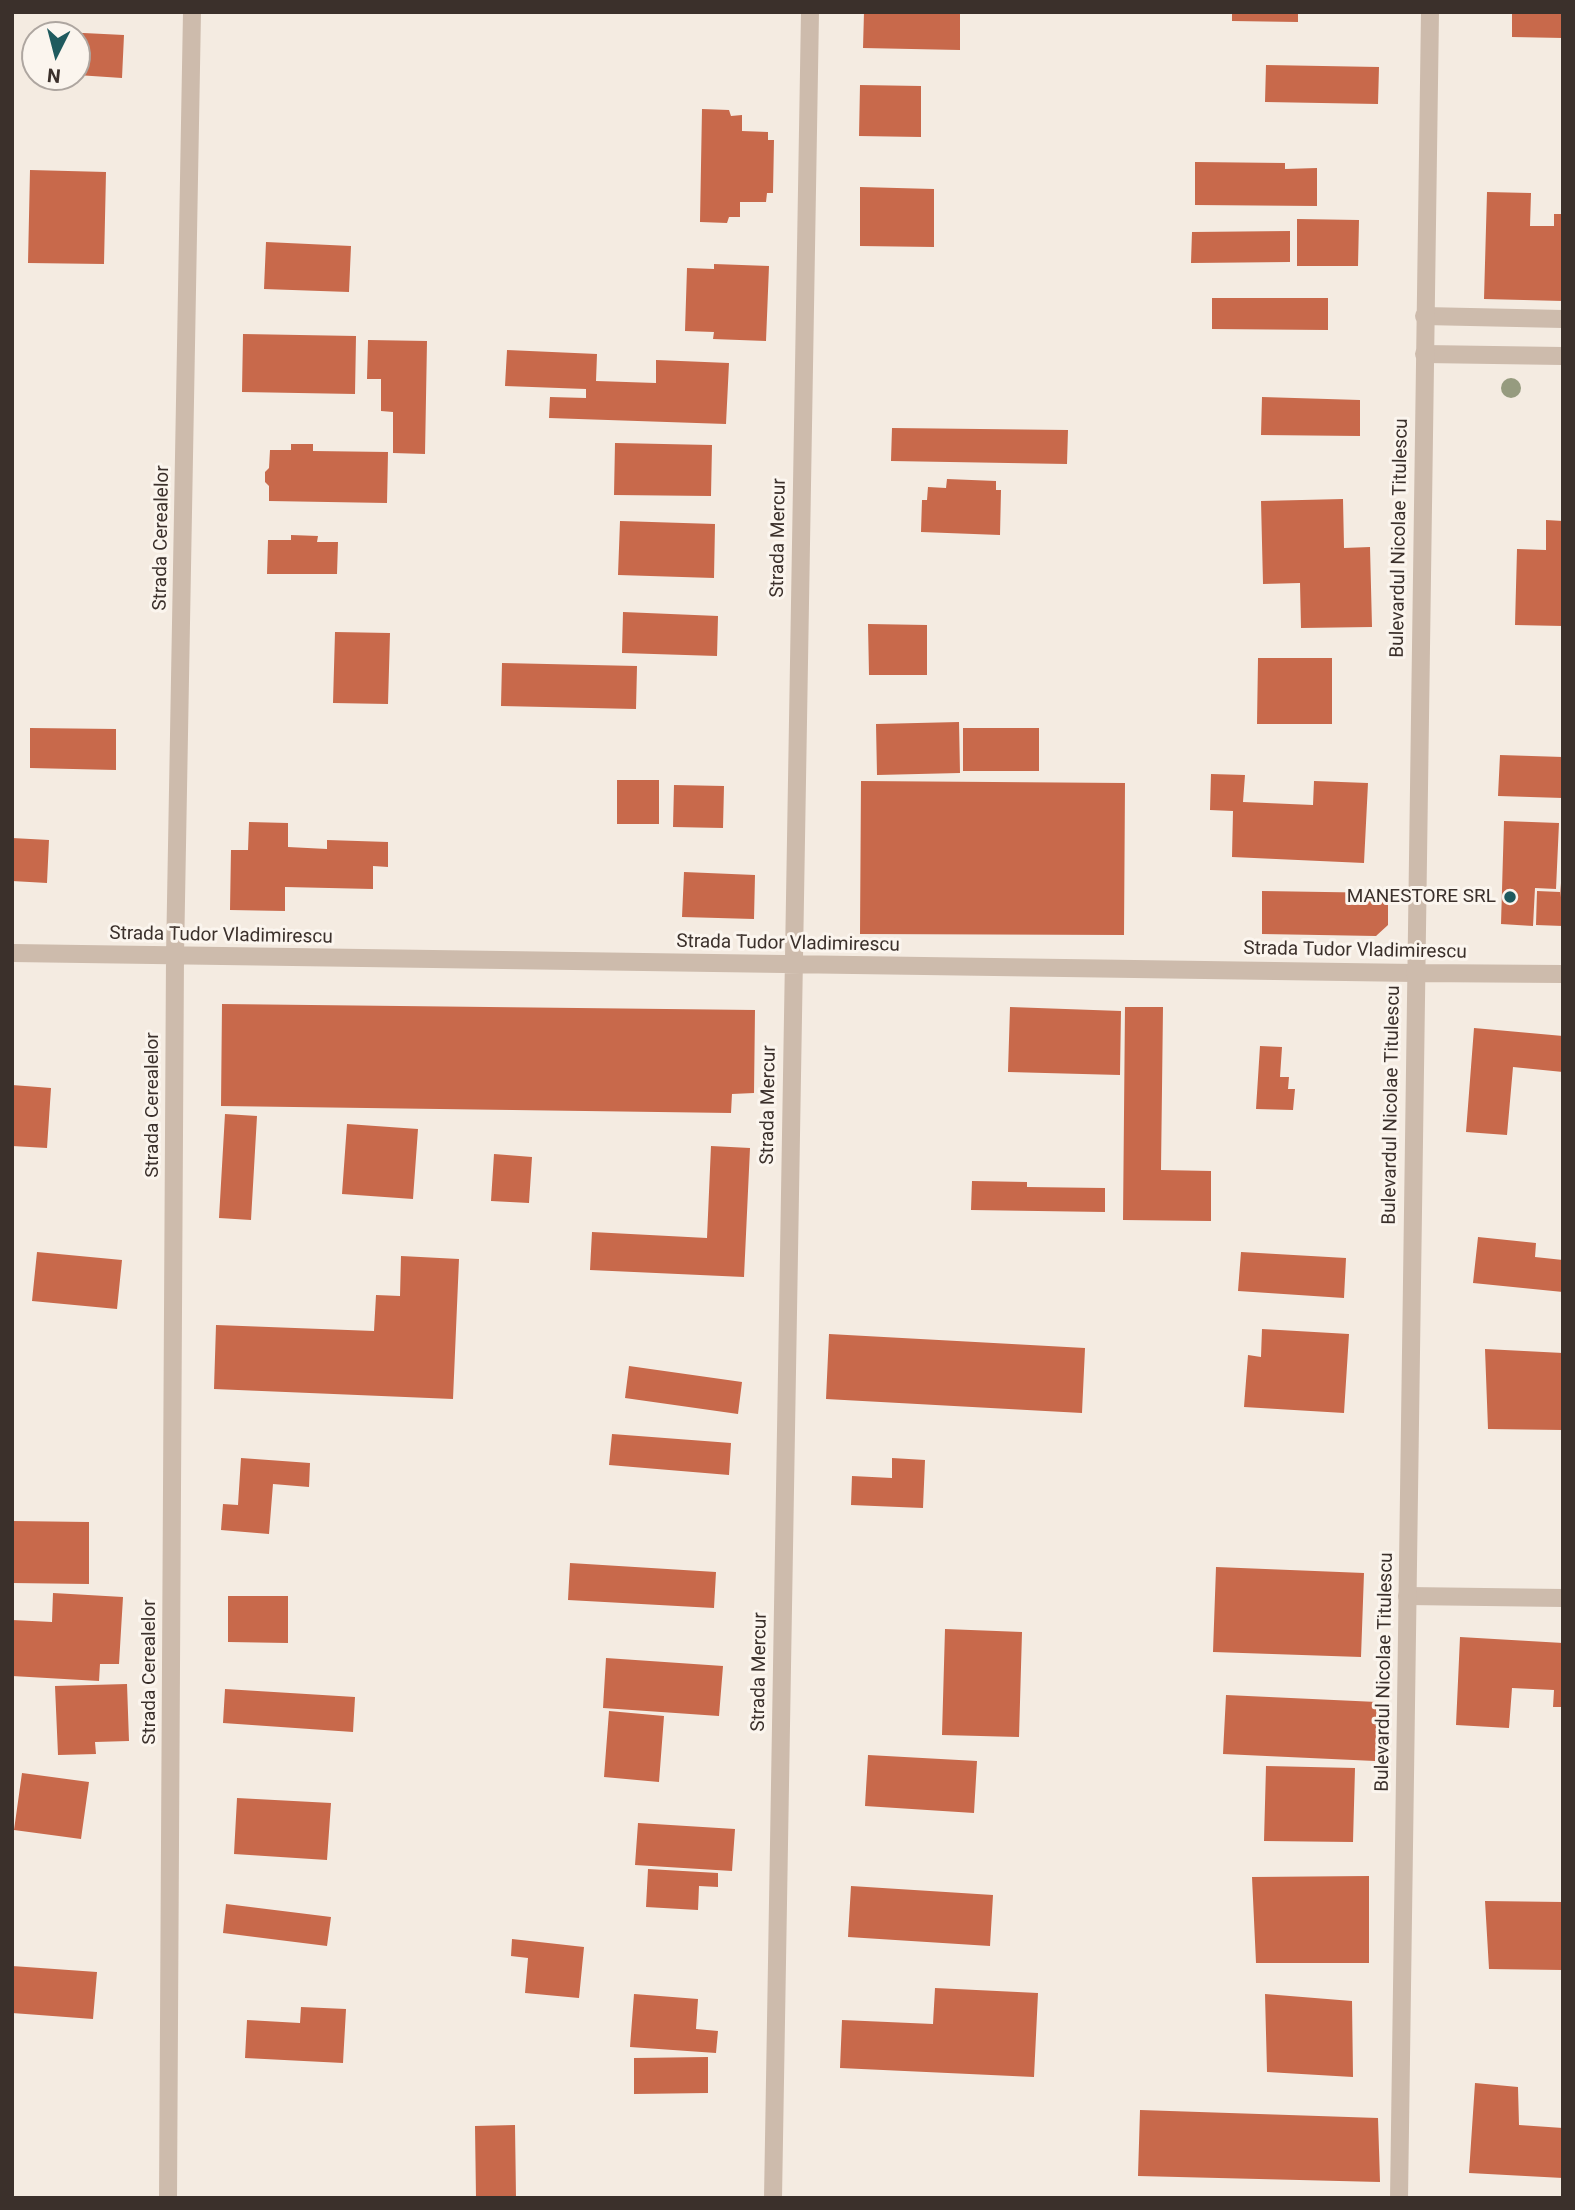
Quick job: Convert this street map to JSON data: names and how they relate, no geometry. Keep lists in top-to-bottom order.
{
  "streets": {
    "street": [
      "Strada Cerealelor",
      "Strada Mercur",
      "Bulevardul Nicolae Titulescu",
      "Strada Tudor Vladimirescu"
    ]
  },
  "crossings": [
    ["Strada Cerealelor", "Strada Tudor Vladimirescu"],
    ["Strada Mercur", "Strada Tudor Vladimirescu"],
    ["Bulevardul Nicolae Titulescu", "Strada Tudor Vladimirescu"]
  ],
  "places": ["MANESTORE SRL"],
  "north": "bottom"
}
